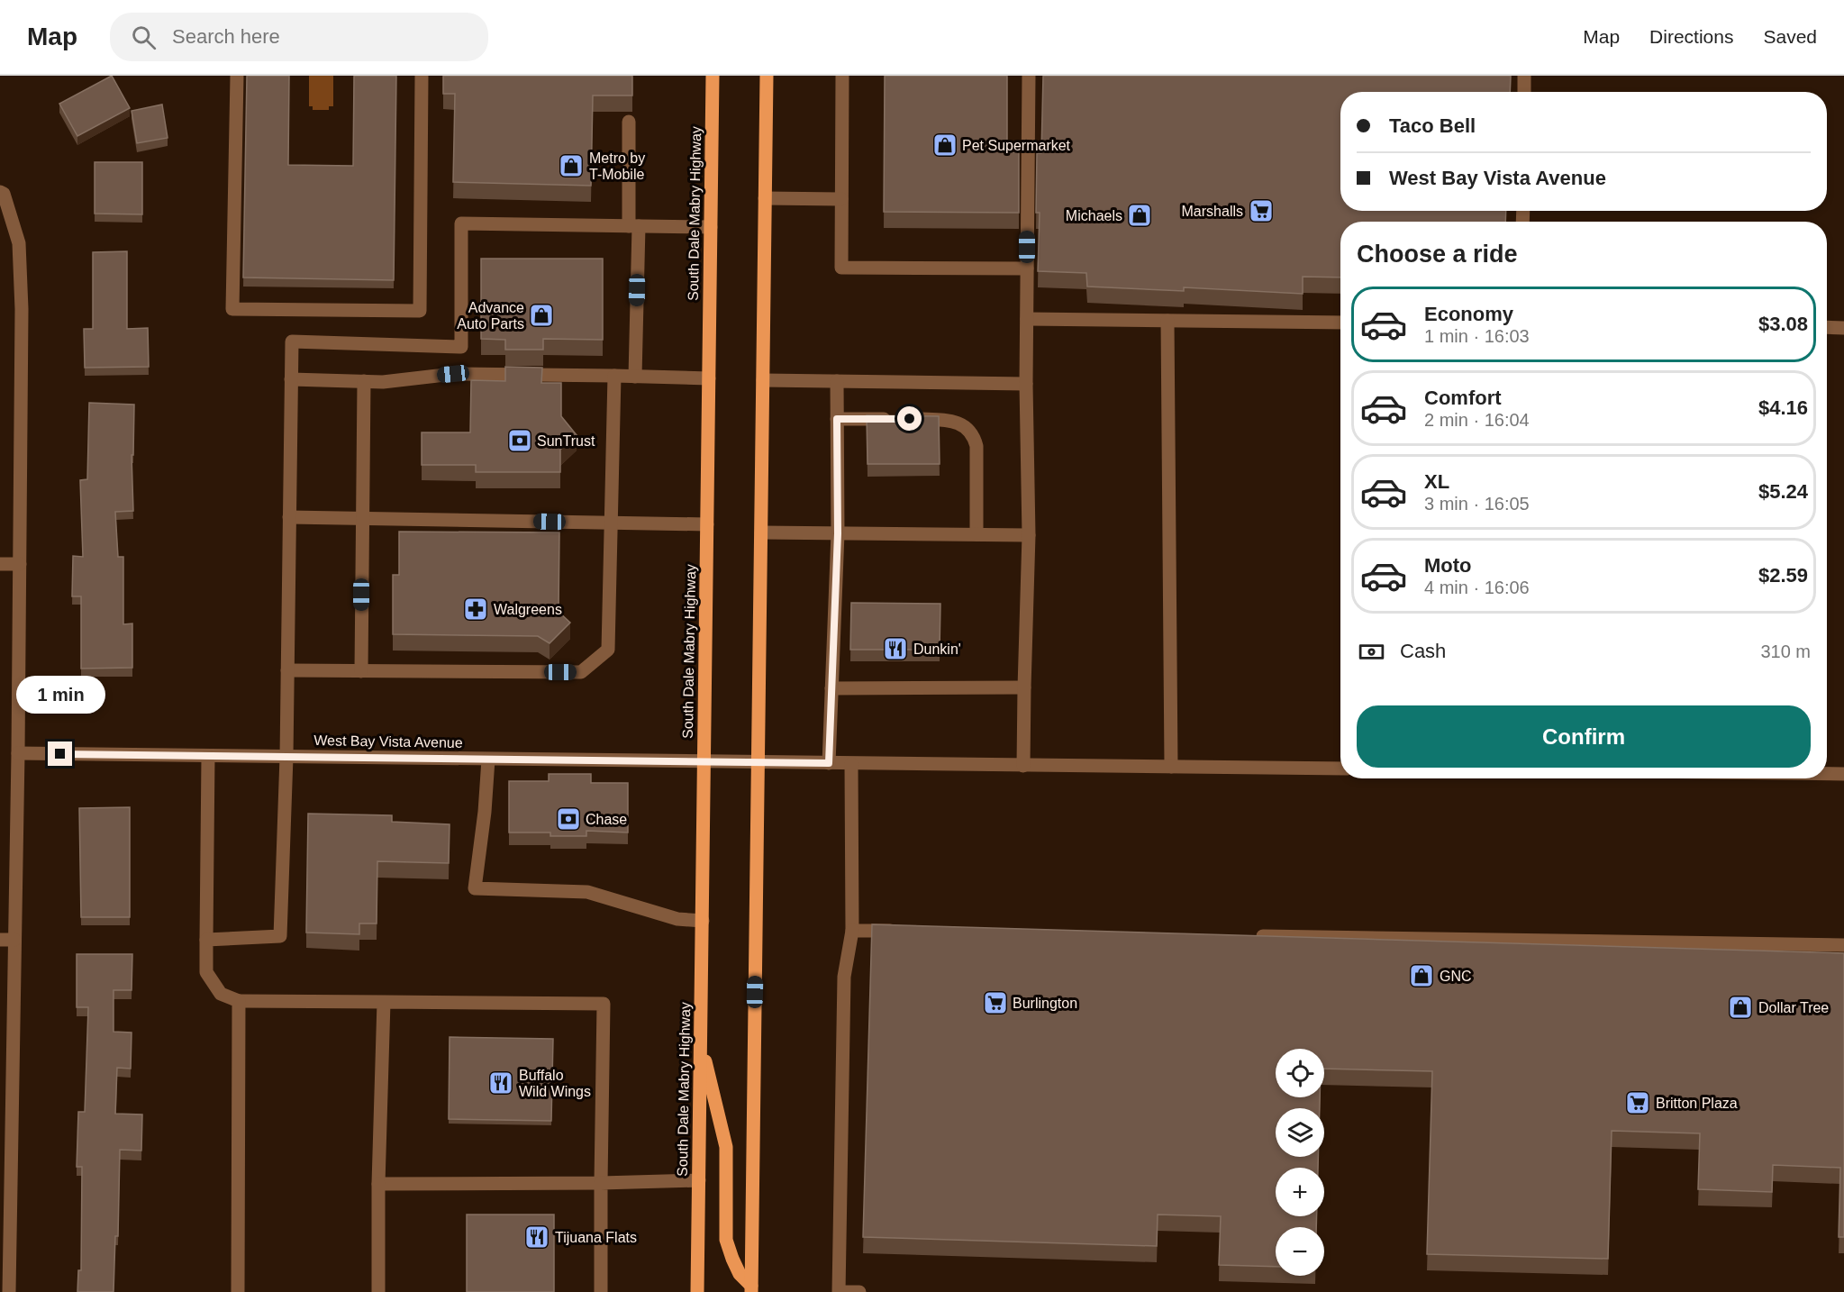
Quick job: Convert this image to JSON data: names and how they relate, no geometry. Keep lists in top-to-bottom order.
{
  "streets": {
    "main road": ["South Dale Mabry Highway"],
    "street": ["West Bay Vista Avenue"]
  },
  "crossings": [
    ["South Dale Mabry Highway", "West Bay Vista Avenue"]
  ],
  "places": {
    "shop": [
      "Pet Supermarket",
      "Metro by T-Mobile",
      "Michaels",
      "Advance Auto Parts",
      "GNC",
      "Dollar Tree"
    ],
    "supermarket": ["Marshalls", "Burlington", "Britton Plaza"],
    "bank": ["SunTrust", "Chase"],
    "pharmacy": ["Walgreens"],
    "restaurant": ["Dunkin'", "Buffalo Wild Wings", "Tijuana Flats"]
  },
  "page": {
    "header": "Map",
    "search": "Search here",
    "nav": ["Map", "Directions", "Saved"],
    "banner": ["Taco Bell", "West Bay Vista Avenue"],
    "heading": "Choose a ride",
    "list": [
      {
        "name": "Economy",
        "note": "1 min · 16:03",
        "value": "$3.08"
      },
      {
        "name": "Comfort",
        "note": "2 min · 16:04",
        "value": "$4.16"
      },
      {
        "name": "XL",
        "note": "3 min · 16:05",
        "value": "$5.24"
      },
      {
        "name": "Moto",
        "note": "4 min · 16:06",
        "value": "$2.59"
      }
    ],
    "pay": ["Cash", "310 m"],
    "bubble": "1 min",
    "buttons": "Confirm",
    "map_buttons": ["+", "−"]
  }
}
